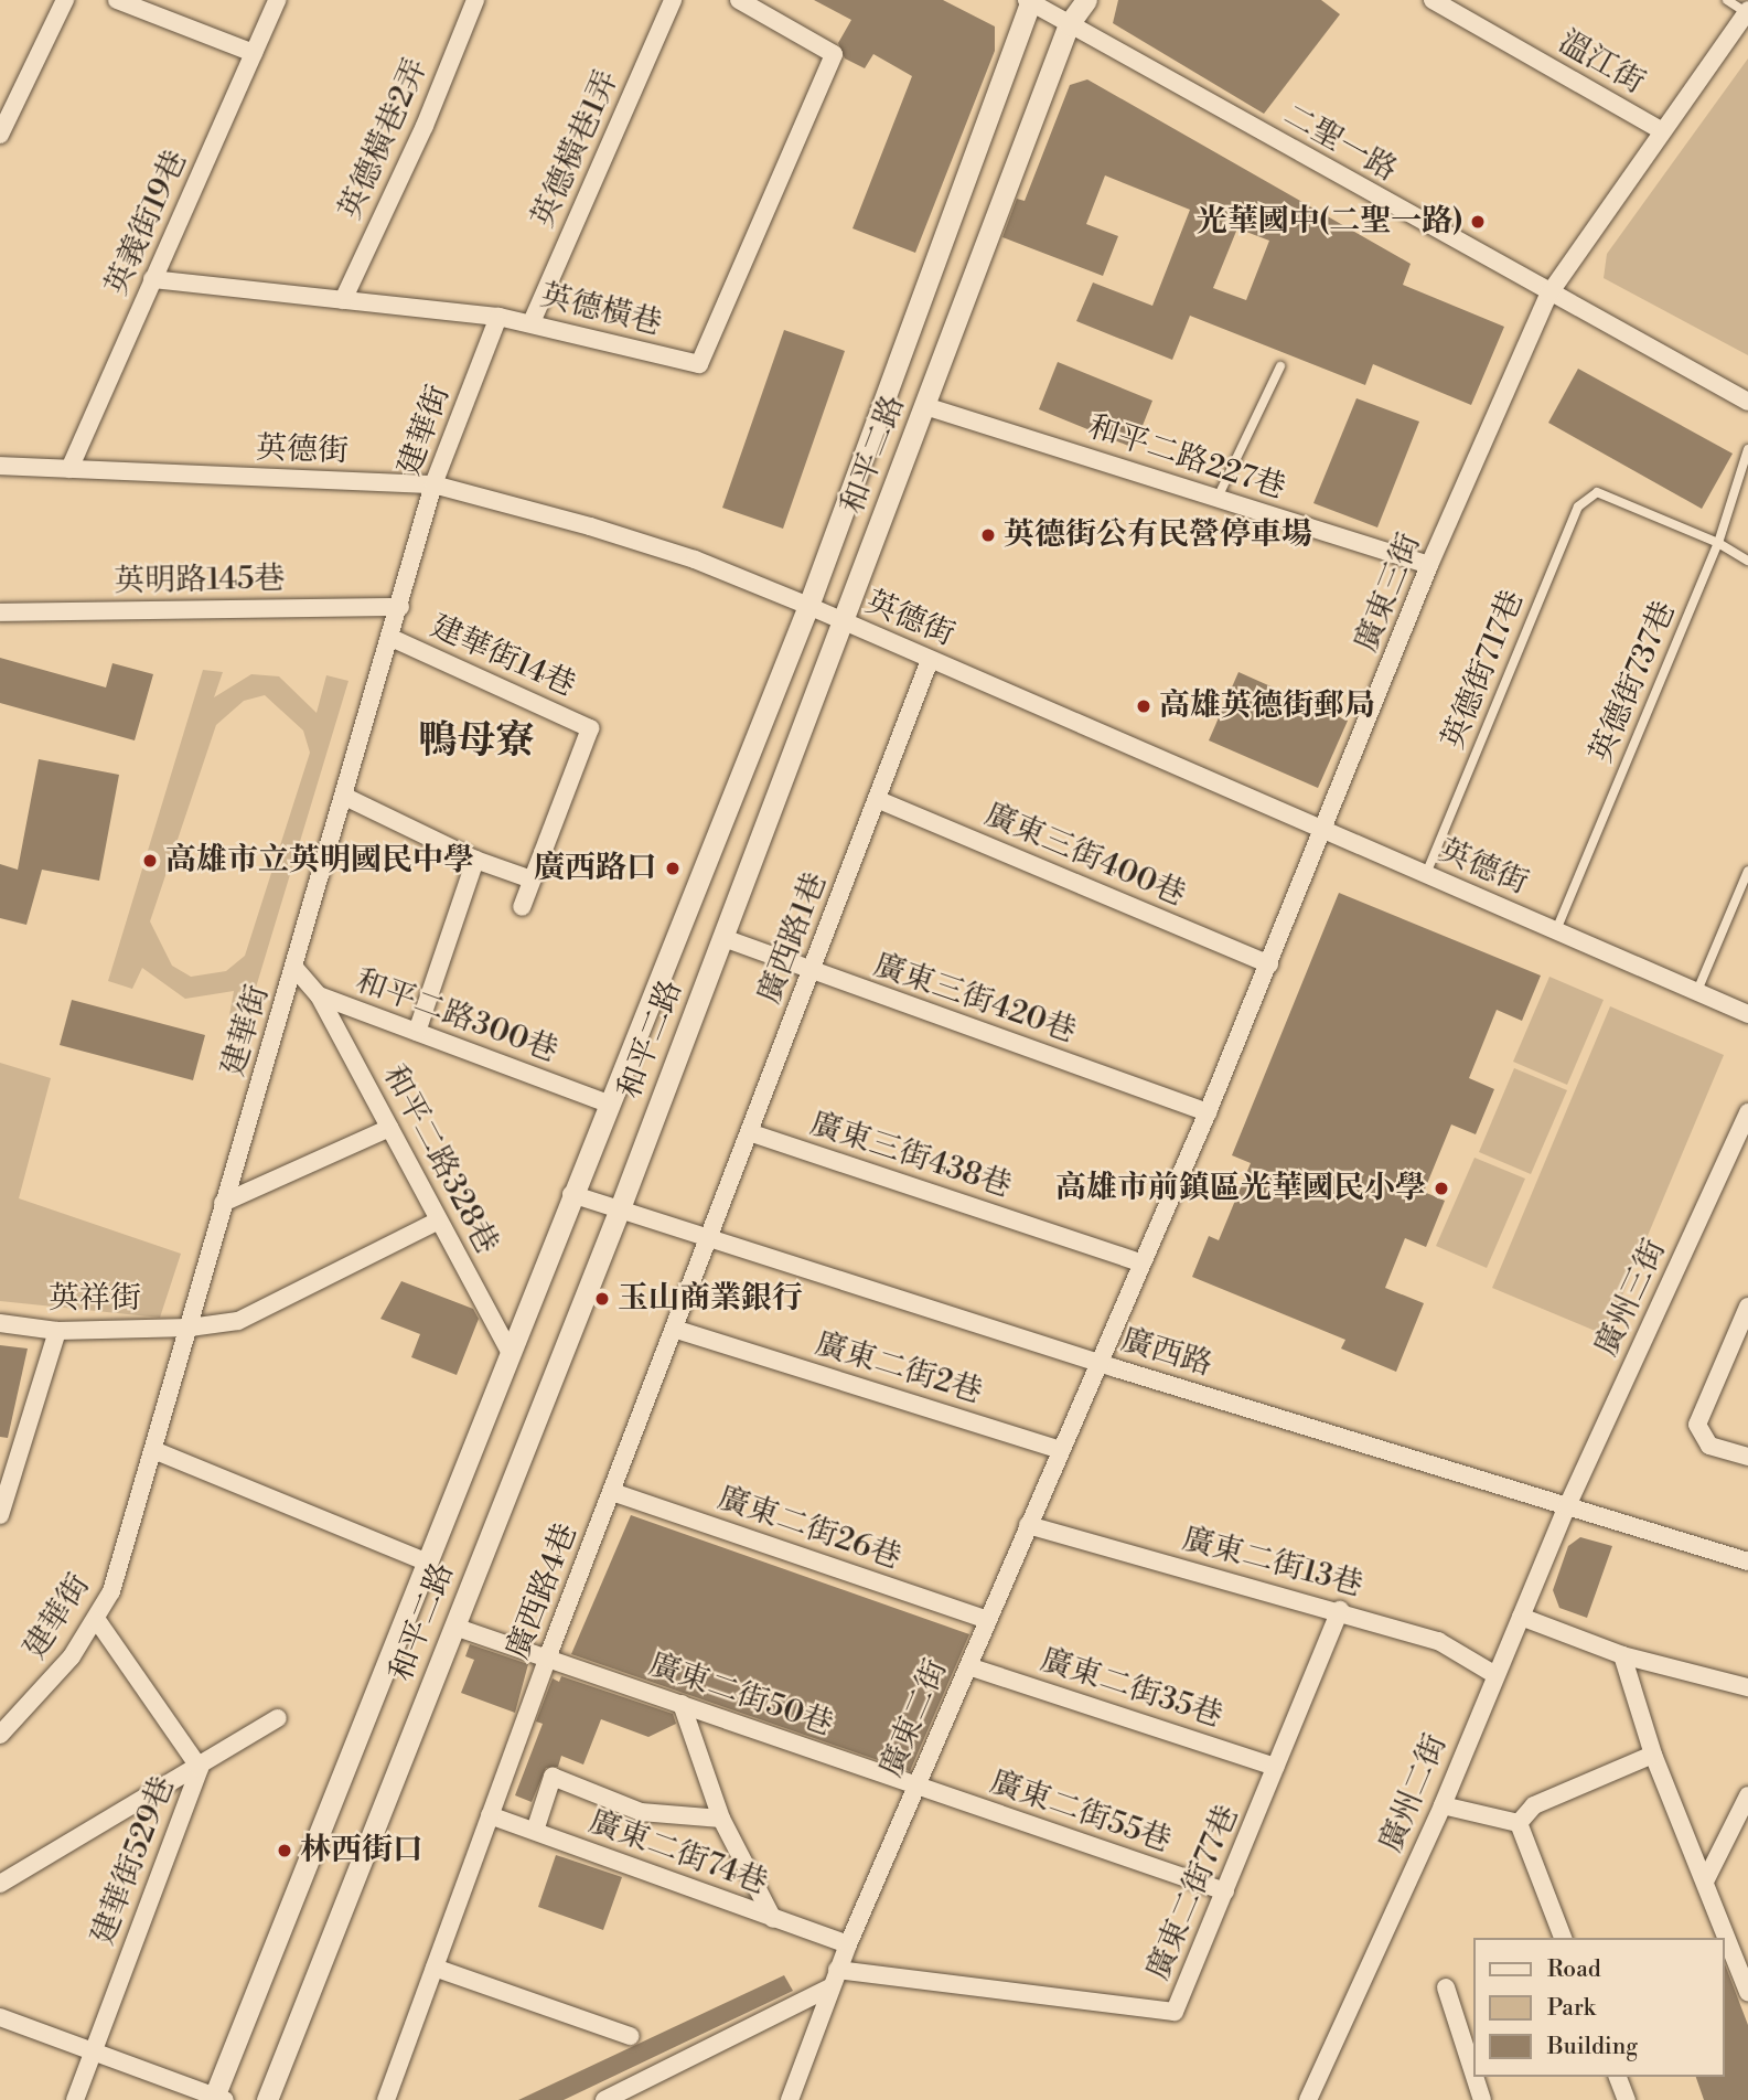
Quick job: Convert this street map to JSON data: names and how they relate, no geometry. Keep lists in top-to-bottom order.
{
  "streets": {
    "street": [
      "溫江街",
      "英德橫巷2弄",
      "二聖一路",
      "英德橫巷1弄",
      "英義街19巷",
      "英德橫巷",
      "建華街",
      "英德街",
      "和平二路",
      "和平二路227巷",
      "英明路145巷",
      "廣東三街",
      "建華街14巷",
      "廣東三街400巷",
      "廣西路1巷",
      "廣東三街420巷",
      "和平二路300巷",
      "廣東三街438巷",
      "和平二路328巷",
      "廣州三街",
      "英祥街",
      "廣西路",
      "廣東二街2巷",
      "廣東二街26巷",
      "廣東二街13巷",
      "廣西路4巷",
      "廣東二街35巷",
      "廣東二街50巷",
      "廣東二街",
      "廣州二街",
      "廣東二街55巷",
      "廣東二街74巷",
      "建華街529巷",
      "廣東二街77巷"
    ],
    "lane": ["英德街717巷", "英德街737巷"]
  },
  "crossings": [
    ["溫江街", "廣東三街"],
    ["英德橫巷2弄", "英德橫巷"],
    ["二聖一路", "和平二路"],
    ["二聖一路", "廣東三街"],
    ["英德橫巷1弄", "英德橫巷"],
    ["英義街19巷", "英德橫巷"],
    ["英義街19巷", "英德街"],
    ["英德橫巷", "建華街"],
    ["建華街", "英德街"],
    ["建華街", "英明路145巷"],
    ["建華街", "建華街14巷"],
    ["建華街", "和平二路300巷"],
    ["建華街", "英祥街"],
    ["建華街", "建華街529巷"],
    ["英德街", "和平二路"],
    ["英德街", "廣東三街"],
    ["英德街", "英德街717巷"],
    ["英德街", "英德街737巷"],
    ["英德街", "廣西路1巷"],
    ["和平二路", "和平二路227巷"],
    ["和平二路", "廣東三街420巷"],
    ["和平二路", "和平二路300巷"],
    ["和平二路", "和平二路328巷"],
    ["和平二路", "廣西路"],
    ["和平二路", "廣東二街50巷"],
    ["和平二路227巷", "廣東三街"],
    ["廣東三街", "廣東三街400巷"],
    ["廣東三街", "廣東三街420巷"],
    ["廣東三街", "廣東三街438巷"],
    ["廣東三街", "廣西路"],
    ["廣東三街", "廣東二街"],
    ["英德街717巷", "英德街737巷"],
    ["廣東三街400巷", "廣西路1巷"],
    ["廣西路1巷", "廣東三街420巷"],
    ["廣西路1巷", "廣東三街438巷"],
    ["廣西路1巷", "廣西路"],
    ["廣西路1巷", "廣西路4巷"],
    ["和平二路300巷", "和平二路328巷"],
    ["和平二路328巷", "英祥街"],
    ["廣州三街", "廣西路"],
    ["廣州三街", "廣州二街"],
    ["廣西路", "廣西路4巷"],
    ["廣西路", "廣東二街"],
    ["廣西路", "廣州二街"],
    ["廣東二街2巷", "廣西路4巷"],
    ["廣東二街2巷", "廣東二街"],
    ["廣東二街26巷", "廣西路4巷"],
    ["廣東二街26巷", "廣東二街"],
    ["廣東二街13巷", "廣東二街"],
    ["廣東二街13巷", "廣州二街"],
    ["廣東二街13巷", "廣東二街77巷"],
    ["廣西路4巷", "廣東二街50巷"],
    ["廣西路4巷", "廣東二街74巷"],
    ["廣東二街35巷", "廣東二街"],
    ["廣東二街35巷", "廣東二街77巷"],
    ["廣東二街50巷", "廣東二街"],
    ["廣東二街50巷", "廣東二街55巷"],
    ["廣東二街", "廣東二街55巷"],
    ["廣東二街", "廣東二街74巷"],
    ["廣東二街", "廣東二街77巷"],
    ["廣東二街55巷", "廣東二街77巷"]
  ],
  "districts": ["鴨母寮"],
  "places": [
    "光華國中(二聖一路)",
    "英德街公有民營停車場",
    "高雄英德街郵局",
    "高雄市立英明國民中學",
    "廣西路口",
    "高雄市前鎮區光華國民小學",
    "玉山商業銀行",
    "林西街口"
  ],
  "legend": ["Road", "Park", "Building"]
}
